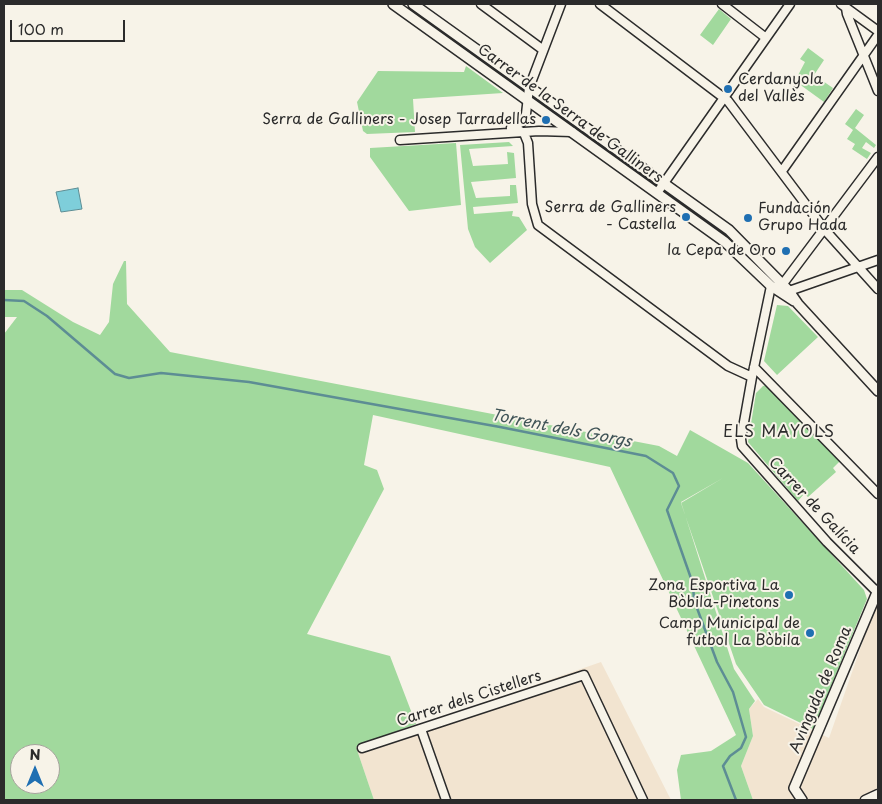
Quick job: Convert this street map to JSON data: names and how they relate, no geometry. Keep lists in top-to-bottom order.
{
  "streets": {
    "street": [
      "Carrer de la Serra de Galliners",
      "Carrer de Galícia",
      "Avinguda de Roma",
      "Carrer dels Cistellers"
    ]
  },
  "crossings": [
    ["Carrer de la Serra de Galliners", "Carrer de Galícia"],
    ["Carrer de Galícia", "Avinguda de Roma"]
  ],
  "districts": ["ELS MAYOLS"],
  "water": ["Torrent dels Gorgs"],
  "places": [
    "Cerdanyola del Vallès",
    "Serra de Galliners - Josep Tarradellas",
    "Serra de Galliners - Castella",
    "Fundación Grupo Hada",
    "la Cepa de Oro",
    "Zona Esportiva La Bòbila-Pinetons",
    "Camp Municipal de futbol La Bòbila"
  ],
  "scale_bar": "100 m",
  "north": "top"
}
